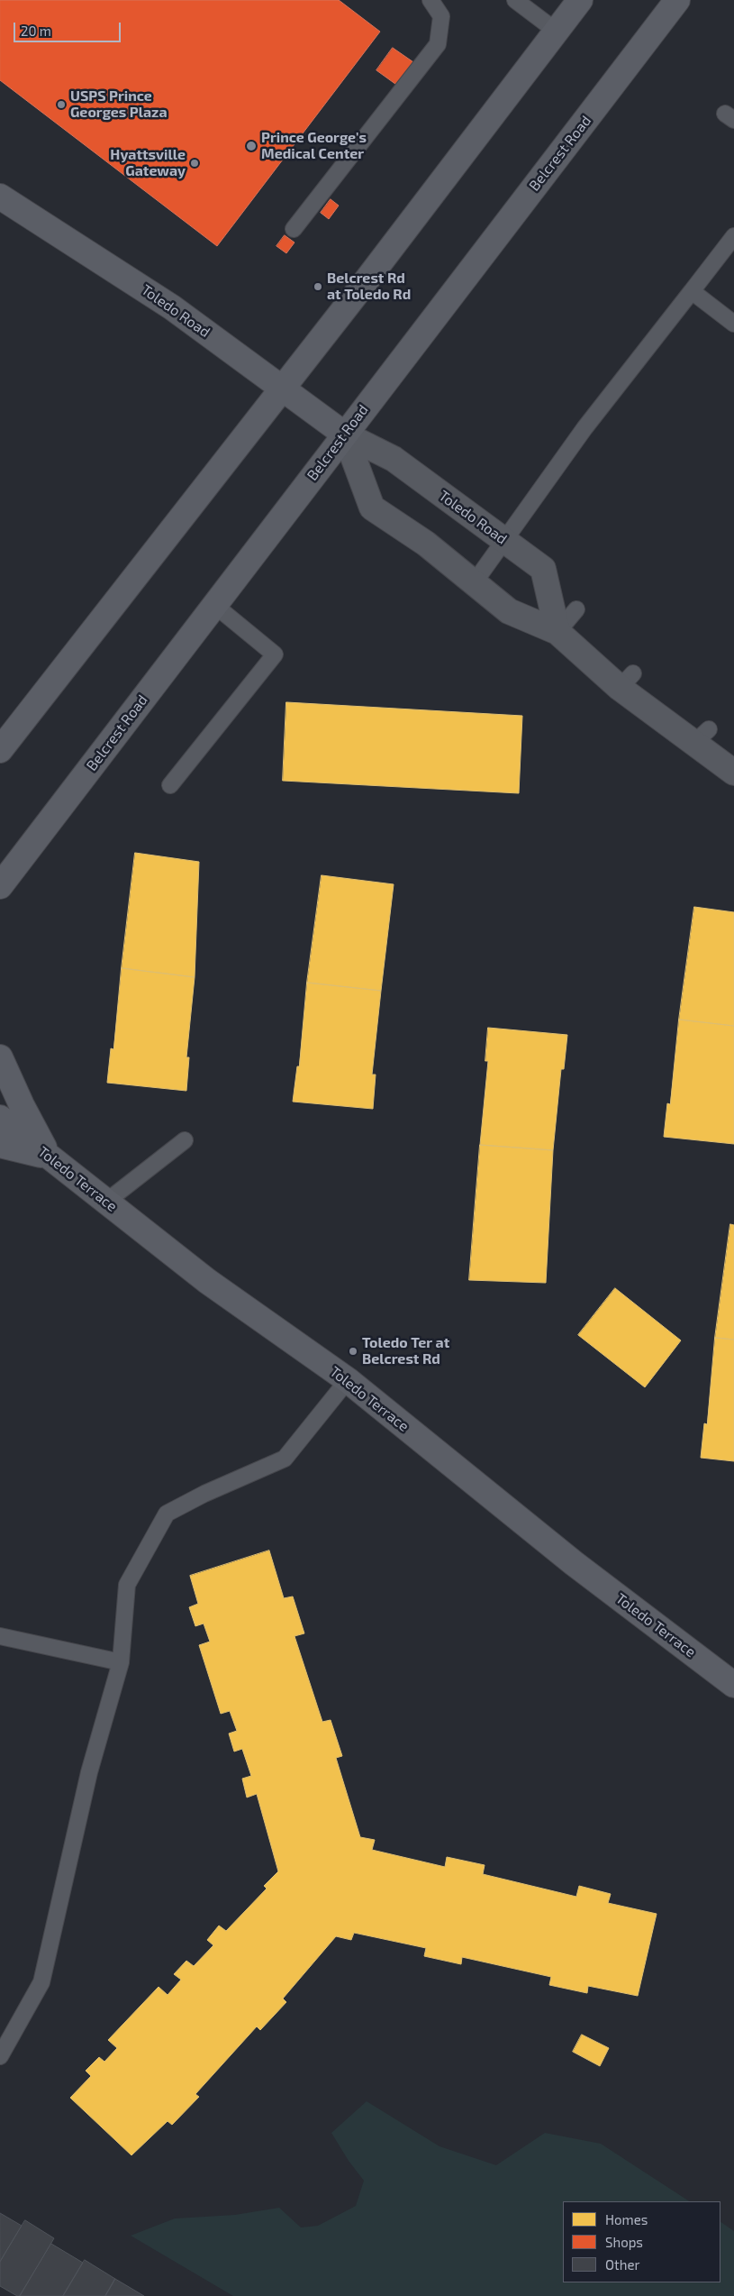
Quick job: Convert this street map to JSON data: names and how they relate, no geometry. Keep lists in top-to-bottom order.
{
  "streets": {
    "main road": ["Belcrest Road", "Toledo Road", "Toledo Terrace"]
  },
  "crossings": [
    ["Belcrest Road", "Toledo Road"]
  ],
  "places": [
    "USPS Prince Georges Plaza",
    "Prince George's Medical Center",
    "Hyattsville Gateway",
    "Belcrest Rd at Toledo Rd",
    "Toledo Ter at Belcrest Rd"
  ],
  "legend": ["Homes", "Shops", "Other"],
  "scale_bar": "20 m"
}
